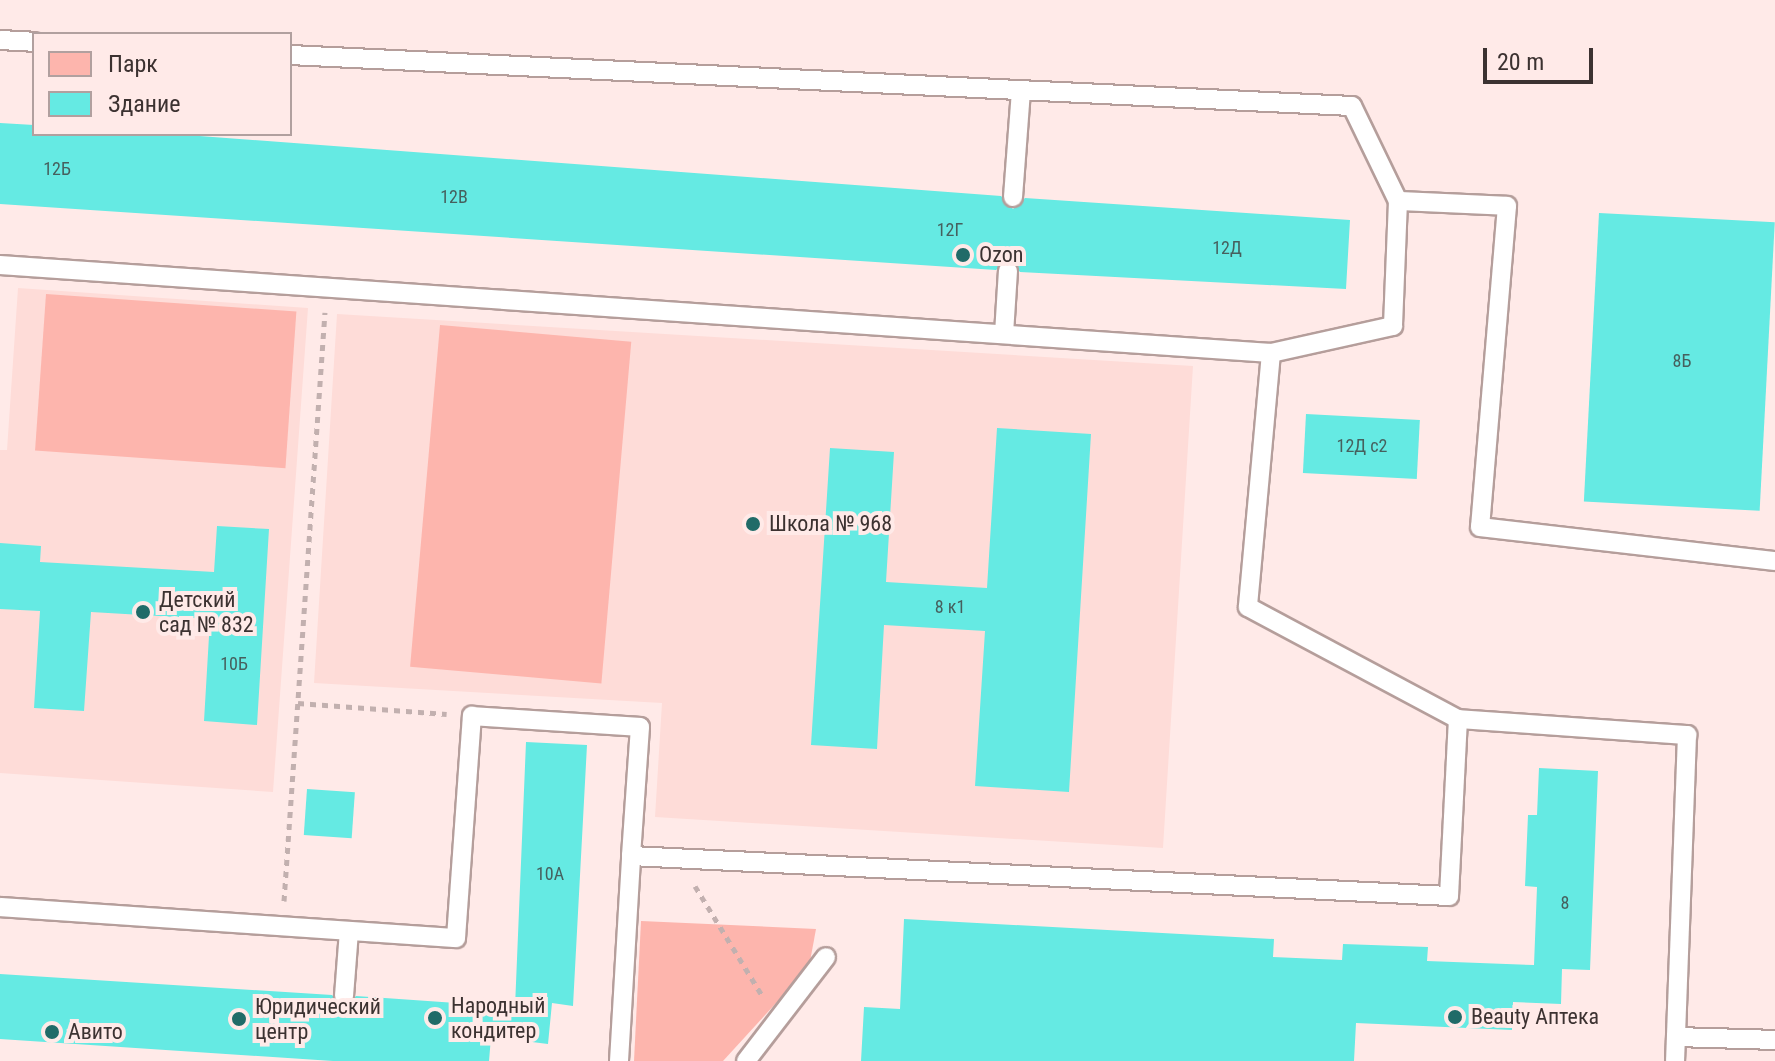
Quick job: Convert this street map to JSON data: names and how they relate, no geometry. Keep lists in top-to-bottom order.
{
  "places": [
    "Ozon",
    "Школа № 968",
    "Детский сад № 832",
    "Beauty Аптека",
    "Народный кондитер",
    "Юридический центр",
    "Авито"
  ],
  "house_numbers": [
    "12Б",
    "12В",
    "12Г",
    "12Д",
    "8Б",
    "12Д с2",
    "8 к1",
    "10Б",
    "10А",
    "8"
  ],
  "legend": ["Парк", "Здание"],
  "scale_bar": "20 m"
}
